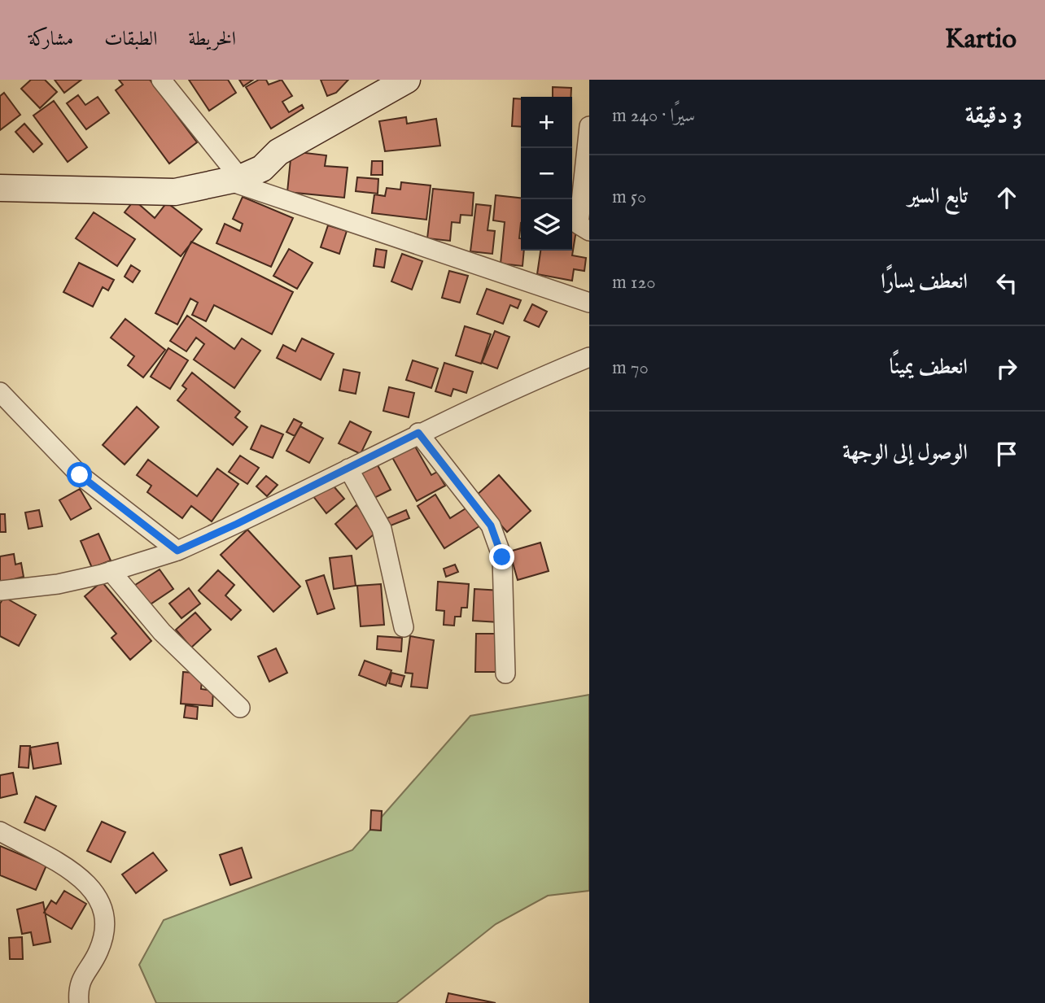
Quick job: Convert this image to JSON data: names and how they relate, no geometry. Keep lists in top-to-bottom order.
{
  "page": {
    "header": "Kartio",
    "nav": ["الخريطة", "الطبقات", "مشاركة"],
    "heading": ["3 دقيقة", "سيرًا · 240 m"],
    "map_buttons": ["+", "−"],
    "list": [
      ["تابع السير", "50 m"],
      ["انعطف يسارًا", "120 m"],
      ["انعطف يمينًا", "70 m"],
      "الوصول إلى الوجهة"
    ]
  }
}
